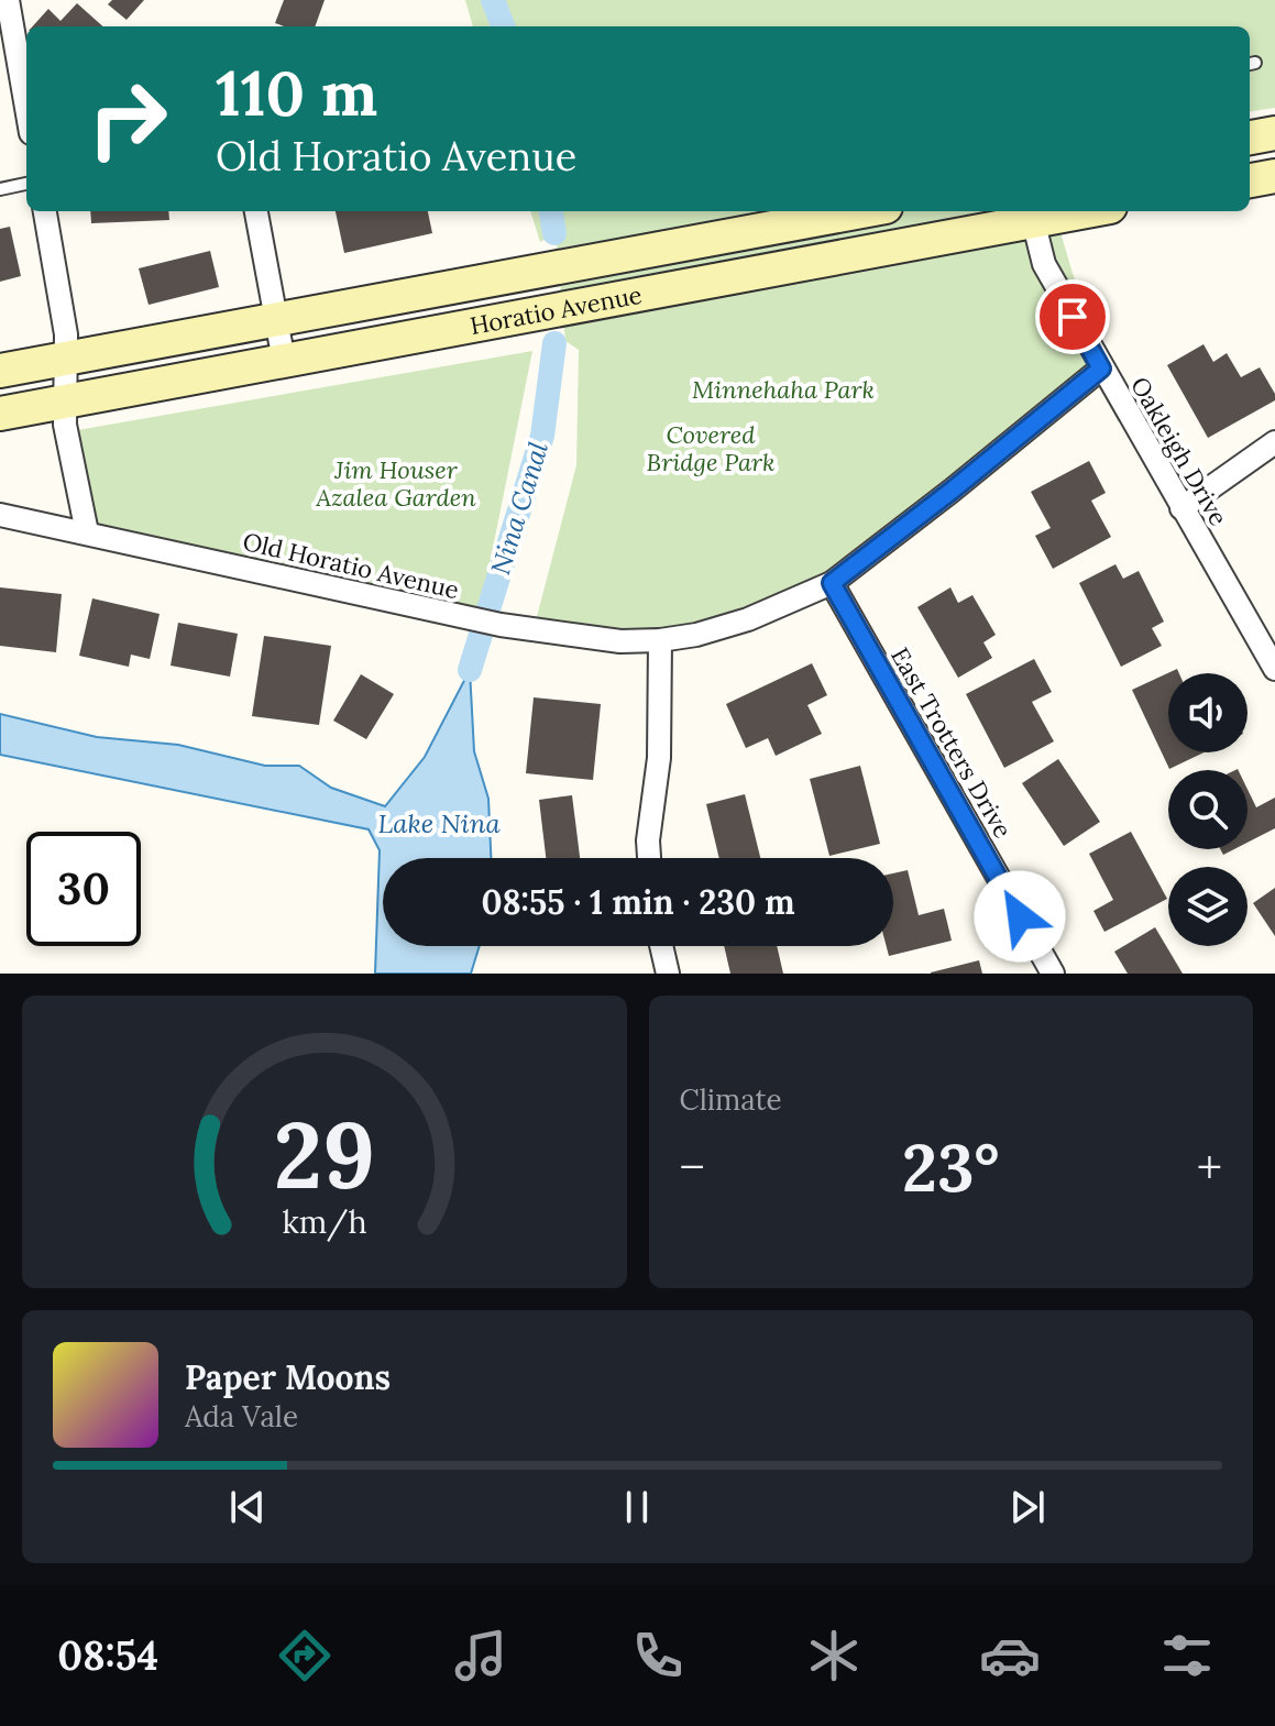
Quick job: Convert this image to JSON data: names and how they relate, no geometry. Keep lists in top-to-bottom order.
{
  "streets": {
    "main road": ["Horatio Avenue"],
    "street": ["Oakleigh Drive", "Old Horatio Avenue", "East Trotters Drive"]
  },
  "crossings": [
    ["Horatio Avenue", "Oakleigh Drive"],
    ["Oakleigh Drive", "Old Horatio Avenue"],
    ["Old Horatio Avenue", "East Trotters Drive"]
  ],
  "water": ["Nina Canal", "Lake Nina"],
  "parks": ["Minnehaha Park", "Covered Bridge Park", "Jim Houser Azalea Garden"],
  "page": {
    "turn": ["110 m", "Old Horatio Avenue"],
    "limit": "30",
    "trip": "08:55 · 1 min · 230 m",
    "tile": "Climate",
    "heat": ["−", "23°", "+"],
    "song": ["Paper Moons", "Ada Vale"],
    "tabs": "08:54",
    "gauge": ["29", "km/h"]
  }
}
